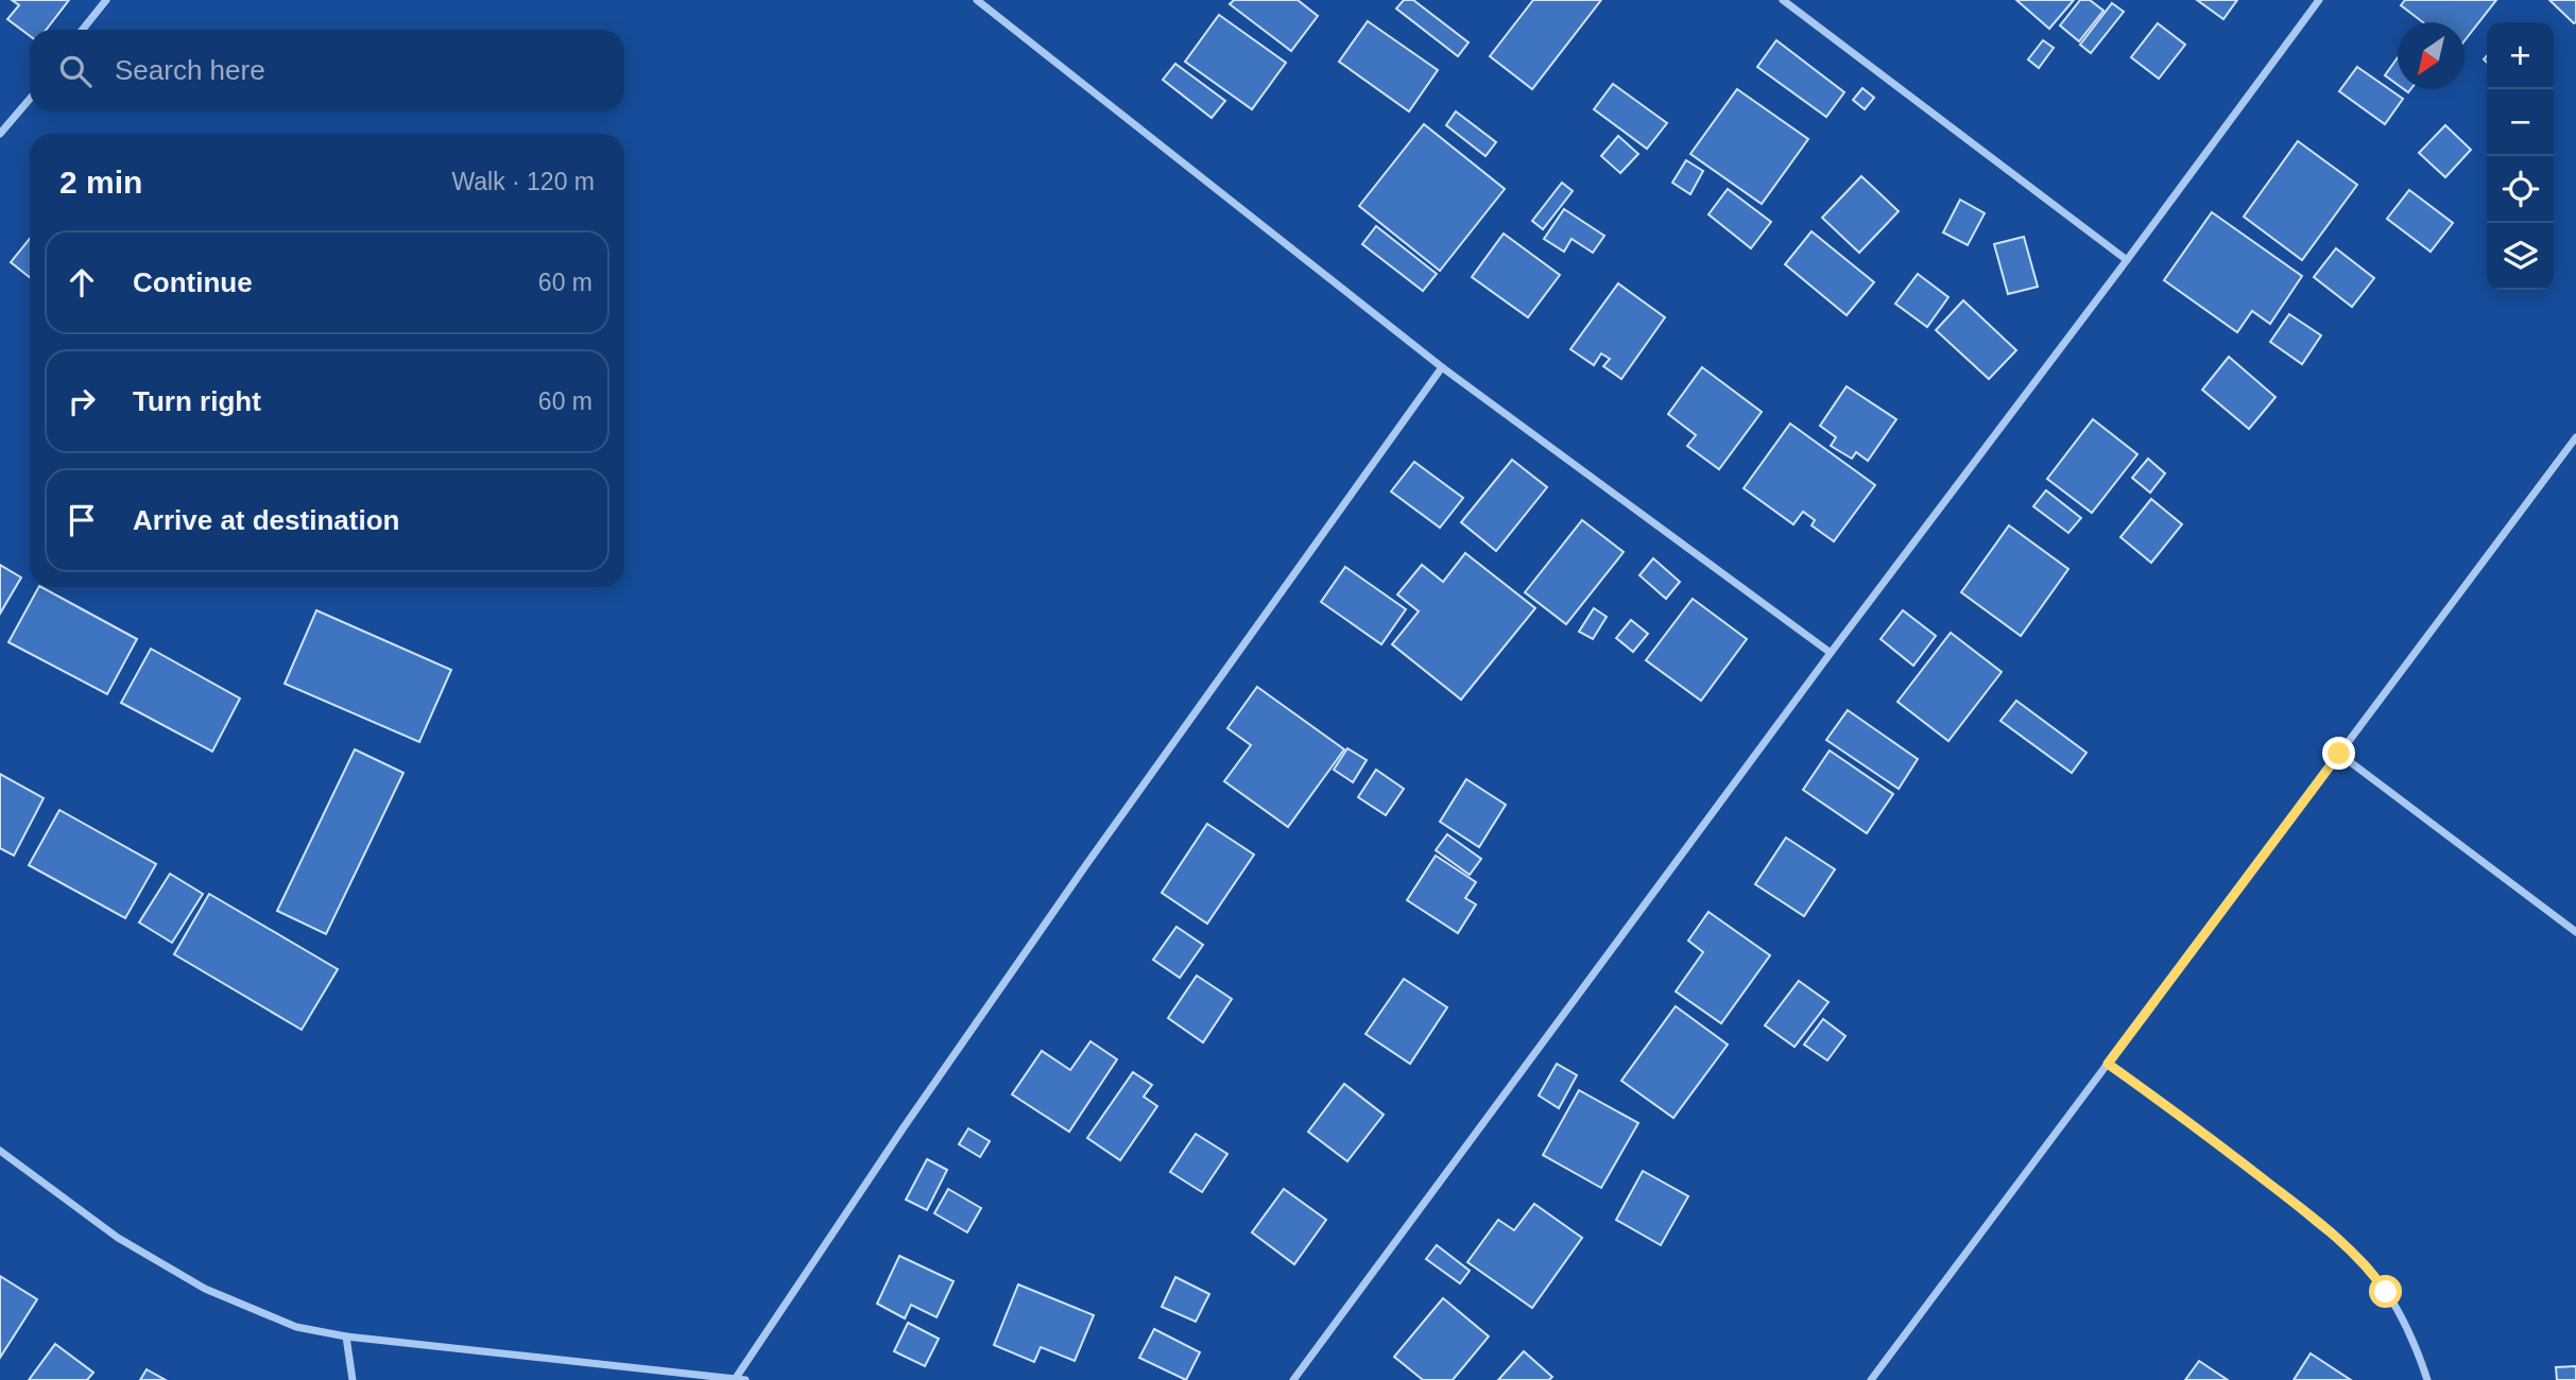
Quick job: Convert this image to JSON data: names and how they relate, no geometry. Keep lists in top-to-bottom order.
{
  "north": "bottom left",
  "page": {
    "map_buttons": ["+", "−"],
    "search": "Search here",
    "heading": ["2 min", "Walk · 120 m"],
    "list": [
      ["Continue", "60 m"],
      ["Turn right", "60 m"],
      "Arrive at destination"
    ]
  }
}
